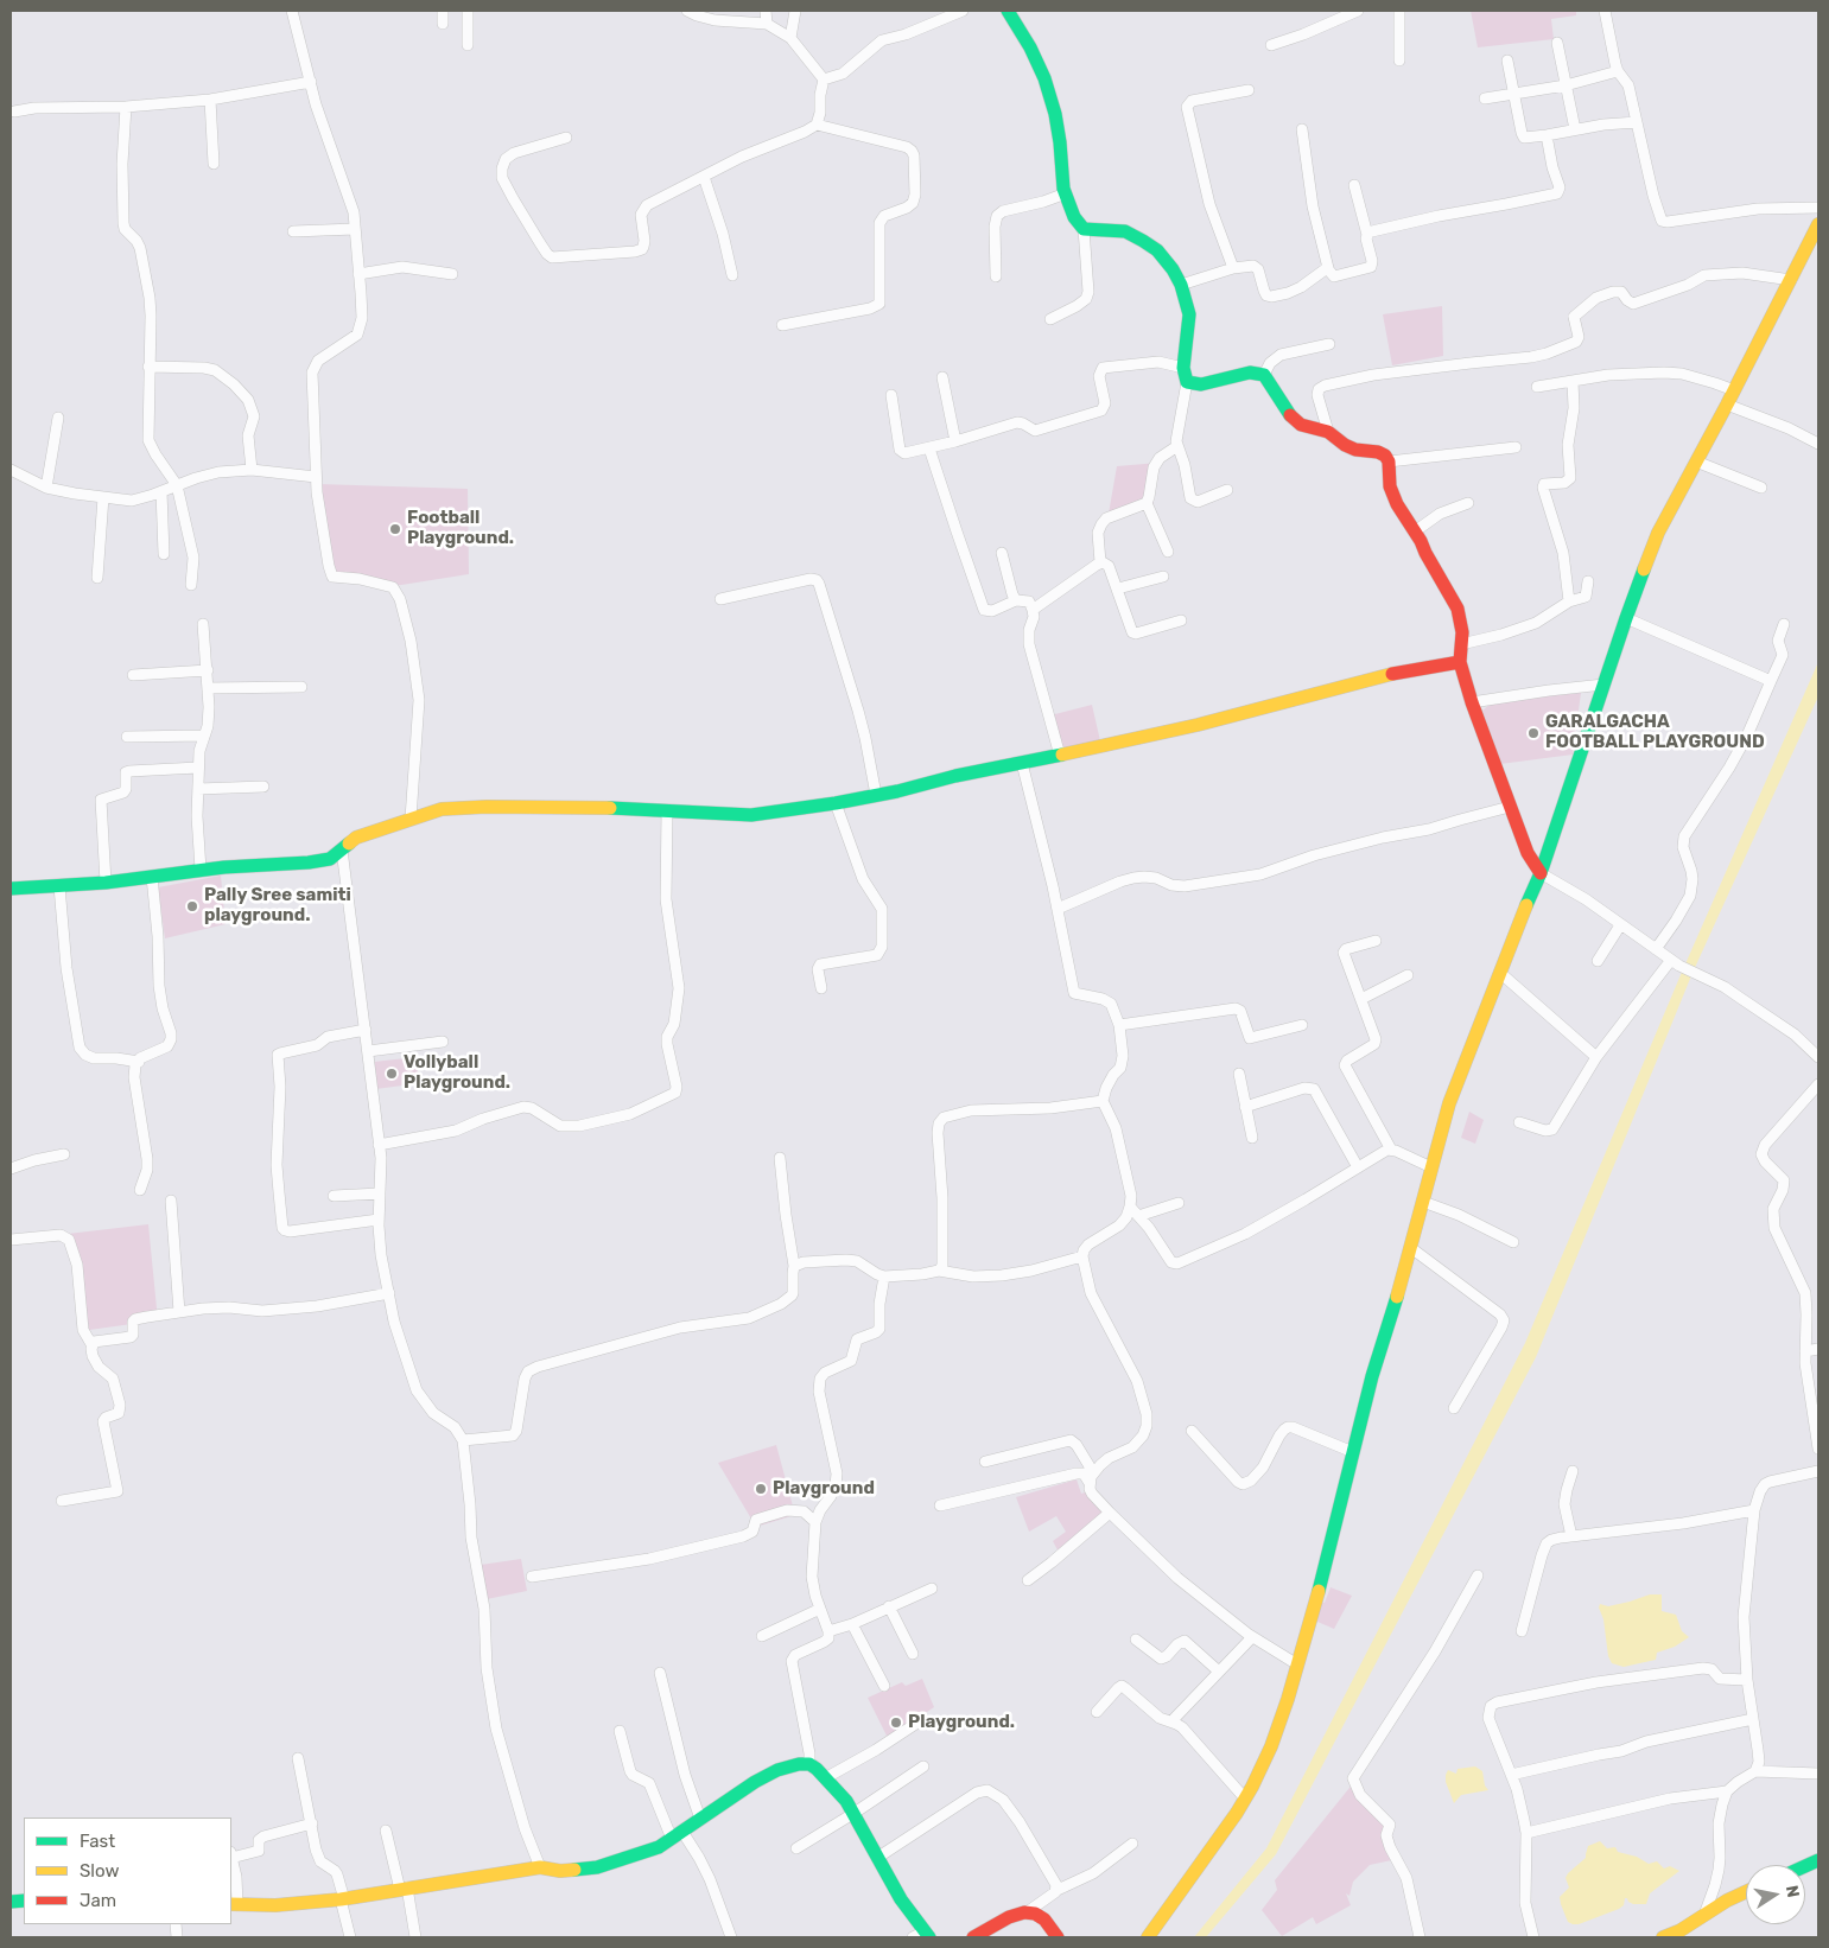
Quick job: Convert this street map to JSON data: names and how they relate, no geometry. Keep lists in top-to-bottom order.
{
  "places": [
    "Football Playground.",
    "GARALGACHA FOOTBALL PLAYGROUND",
    "Pally Sree samiti playground.",
    "Vollyball Playground.",
    "Playground",
    "Playground."
  ],
  "legend": ["Fast", "Slow", "Jam"],
  "north": "right"
}
